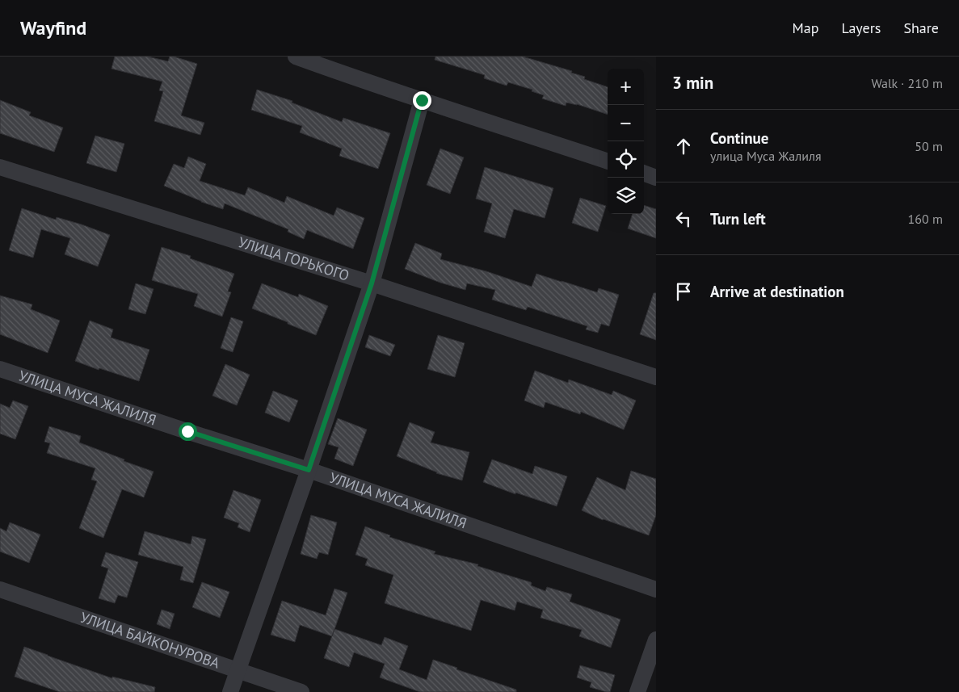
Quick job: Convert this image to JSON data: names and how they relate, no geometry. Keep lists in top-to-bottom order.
{
  "streets": {
    "street": ["УЛИЦА ГОРЬКОГО", "УЛИЦА МУСА ЖАЛИЛЯ", "УЛИЦА БАЙКОНУРОВА"]
  },
  "page": {
    "header": "Wayfind",
    "nav": ["Map", "Layers", "Share"],
    "heading": ["3 min", "Walk · 210 m"],
    "map_buttons": ["+", "−"],
    "list": [
      ["Continue", "улица Муса Жалиля", "50 m"],
      ["Turn left", "160 m"],
      "Arrive at destination"
    ]
  }
}
